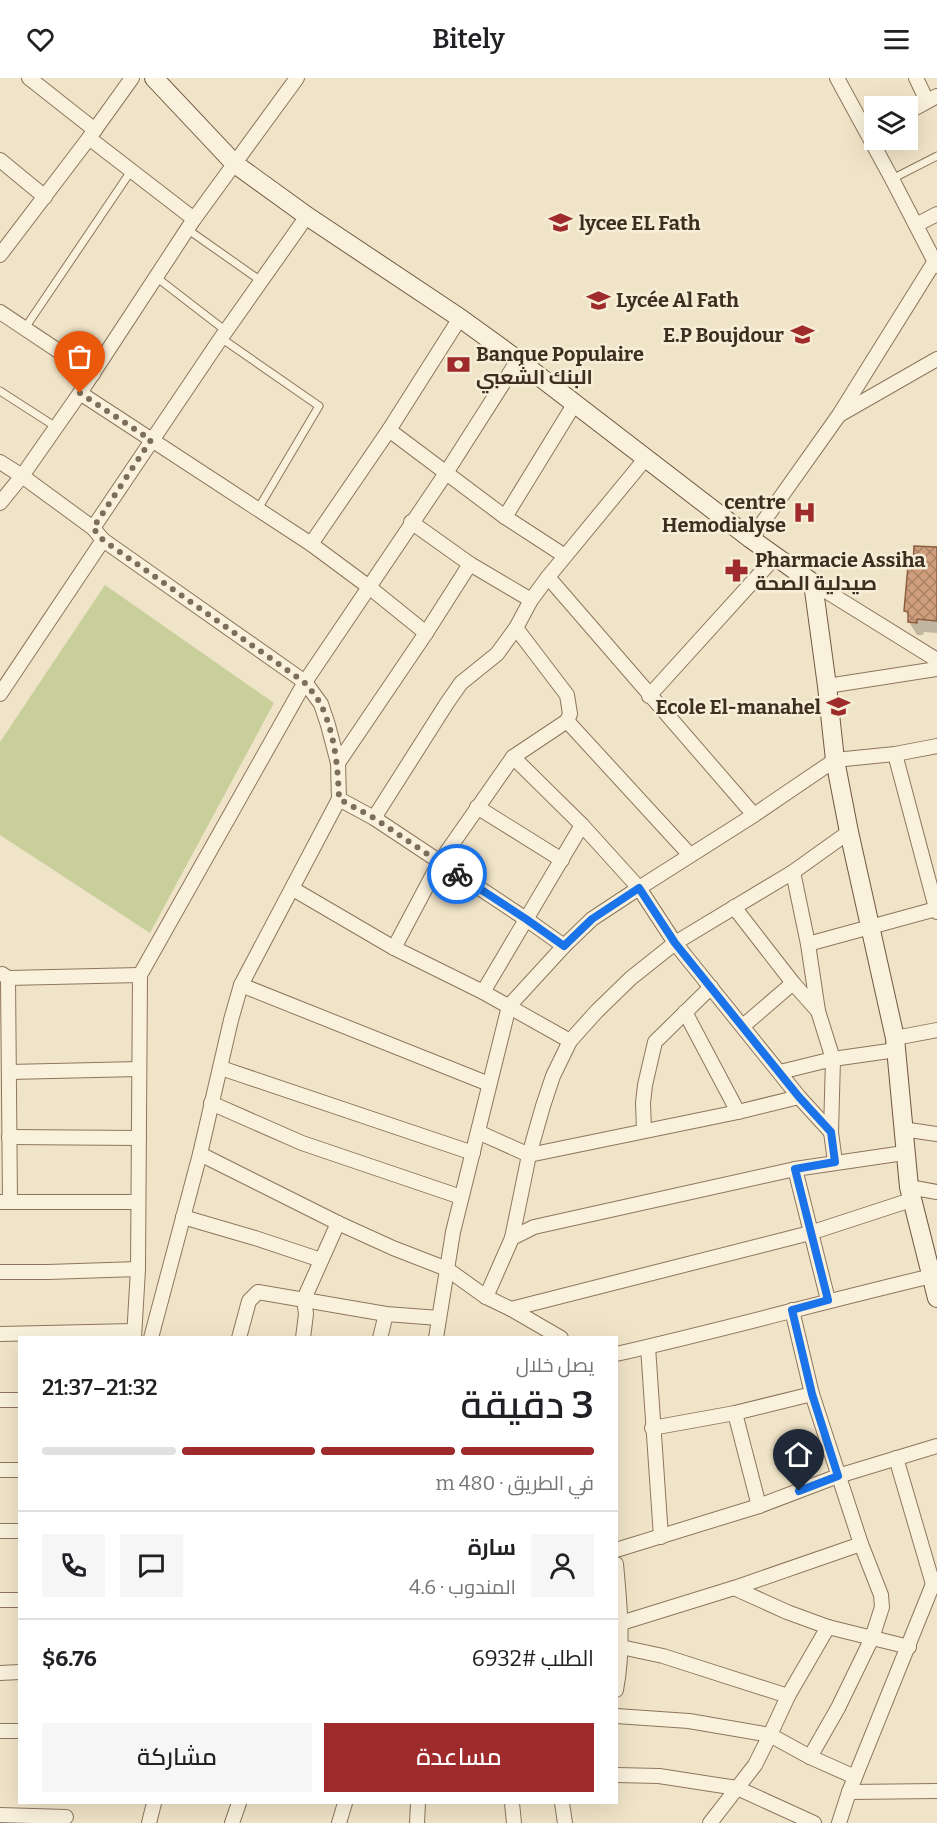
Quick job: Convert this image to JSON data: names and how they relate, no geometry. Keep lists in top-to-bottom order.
{
  "places": {
    "school or university": [
      "lycee EL Fath",
      "Lycée Al Fath",
      "E.P Boujdour",
      "Ecole El-manahel"
    ],
    "bank": ["Banque Populaire البنك الشعبي"],
    "hospital": ["centre Hemodialyse"],
    "pharmacy": ["Pharmacie Assiha صيدلية الصحة"]
  },
  "page": {
    "header": "Bitely",
    "heading": ["3 دقيقة", "يصل خلال", "21:32–21:37"],
    "panel": [
      "سارة",
      "المندوب · 4.6",
      "الطلب #6932",
      "$6.76"
    ],
    "bar": "في الطريق · 480 m",
    "buttons": ["مساعدة", "مشاركة"]
  }
}
